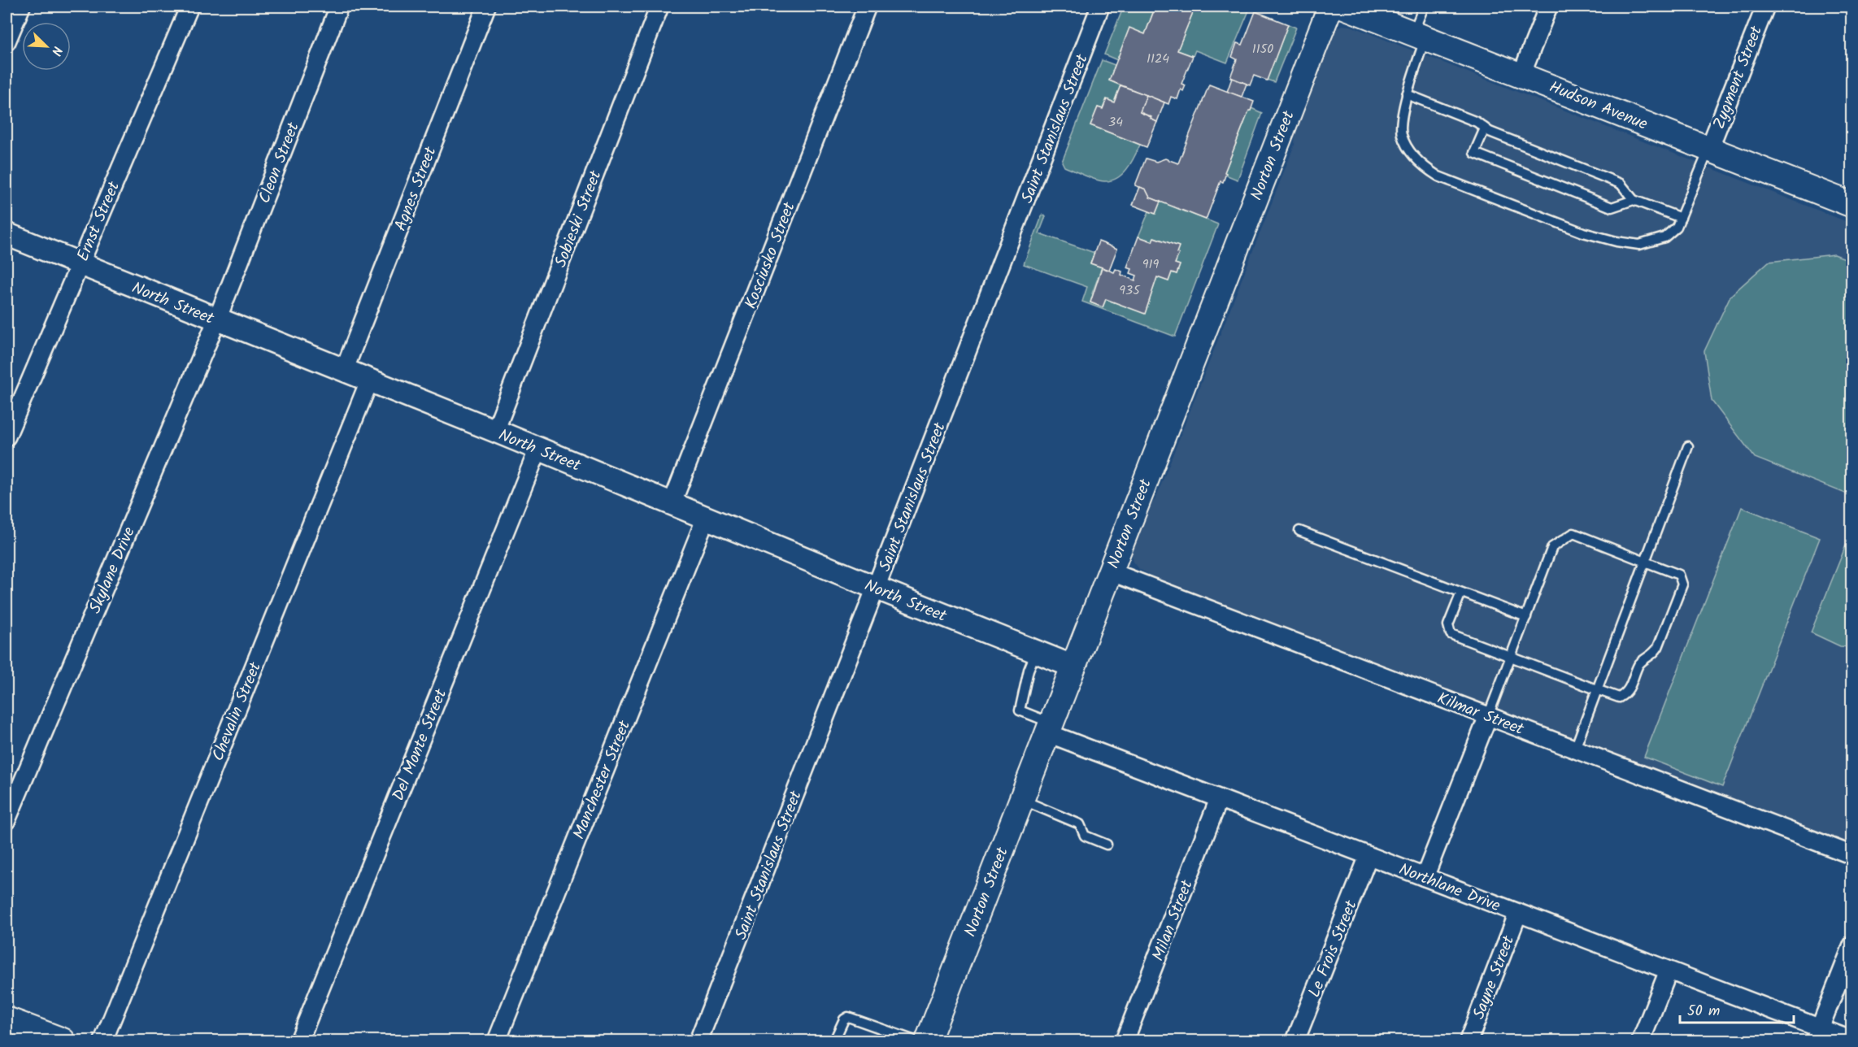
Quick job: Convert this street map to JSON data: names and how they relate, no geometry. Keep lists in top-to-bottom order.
{
  "streets": {
    "main road": ["Hudson Avenue", "Norton Street"],
    "street": [
      "Zygment Street",
      "Saint Stanislaus Street",
      "Cleon Street",
      "Agnes Street",
      "Sobieski Street",
      "Ernst Street",
      "Kosciusko Street",
      "North Street",
      "Skylane Drive",
      "Chevalin Street",
      "Kilmar Street",
      "Del Monte Street",
      "Manchester Street",
      "Northlane Drive",
      "Milan Street",
      "Le Frois Street",
      "Sayne Street"
    ]
  },
  "crossings": [
    ["Zygment Street", "Hudson Avenue"],
    ["Saint Stanislaus Street", "North Street"],
    ["Norton Street", "North Street"],
    ["Norton Street", "Kilmar Street"],
    ["Norton Street", "Northlane Drive"],
    ["Cleon Street", "North Street"],
    ["Cleon Street", "Skylane Drive"],
    ["Agnes Street", "North Street"],
    ["Sobieski Street", "North Street"],
    ["Ernst Street", "North Street"],
    ["Kosciusko Street", "North Street"],
    ["North Street", "Skylane Drive"],
    ["North Street", "Chevalin Street"],
    ["North Street", "Del Monte Street"],
    ["North Street", "Manchester Street"],
    ["Northlane Drive", "Milan Street"],
    ["Northlane Drive", "Le Frois Street"],
    ["Northlane Drive", "Sayne Street"]
  ],
  "house_numbers": [
    "1150",
    "1124",
    "34",
    "919",
    "935"
  ],
  "scale_bar": "50 m",
  "north": "bottom right"
}
